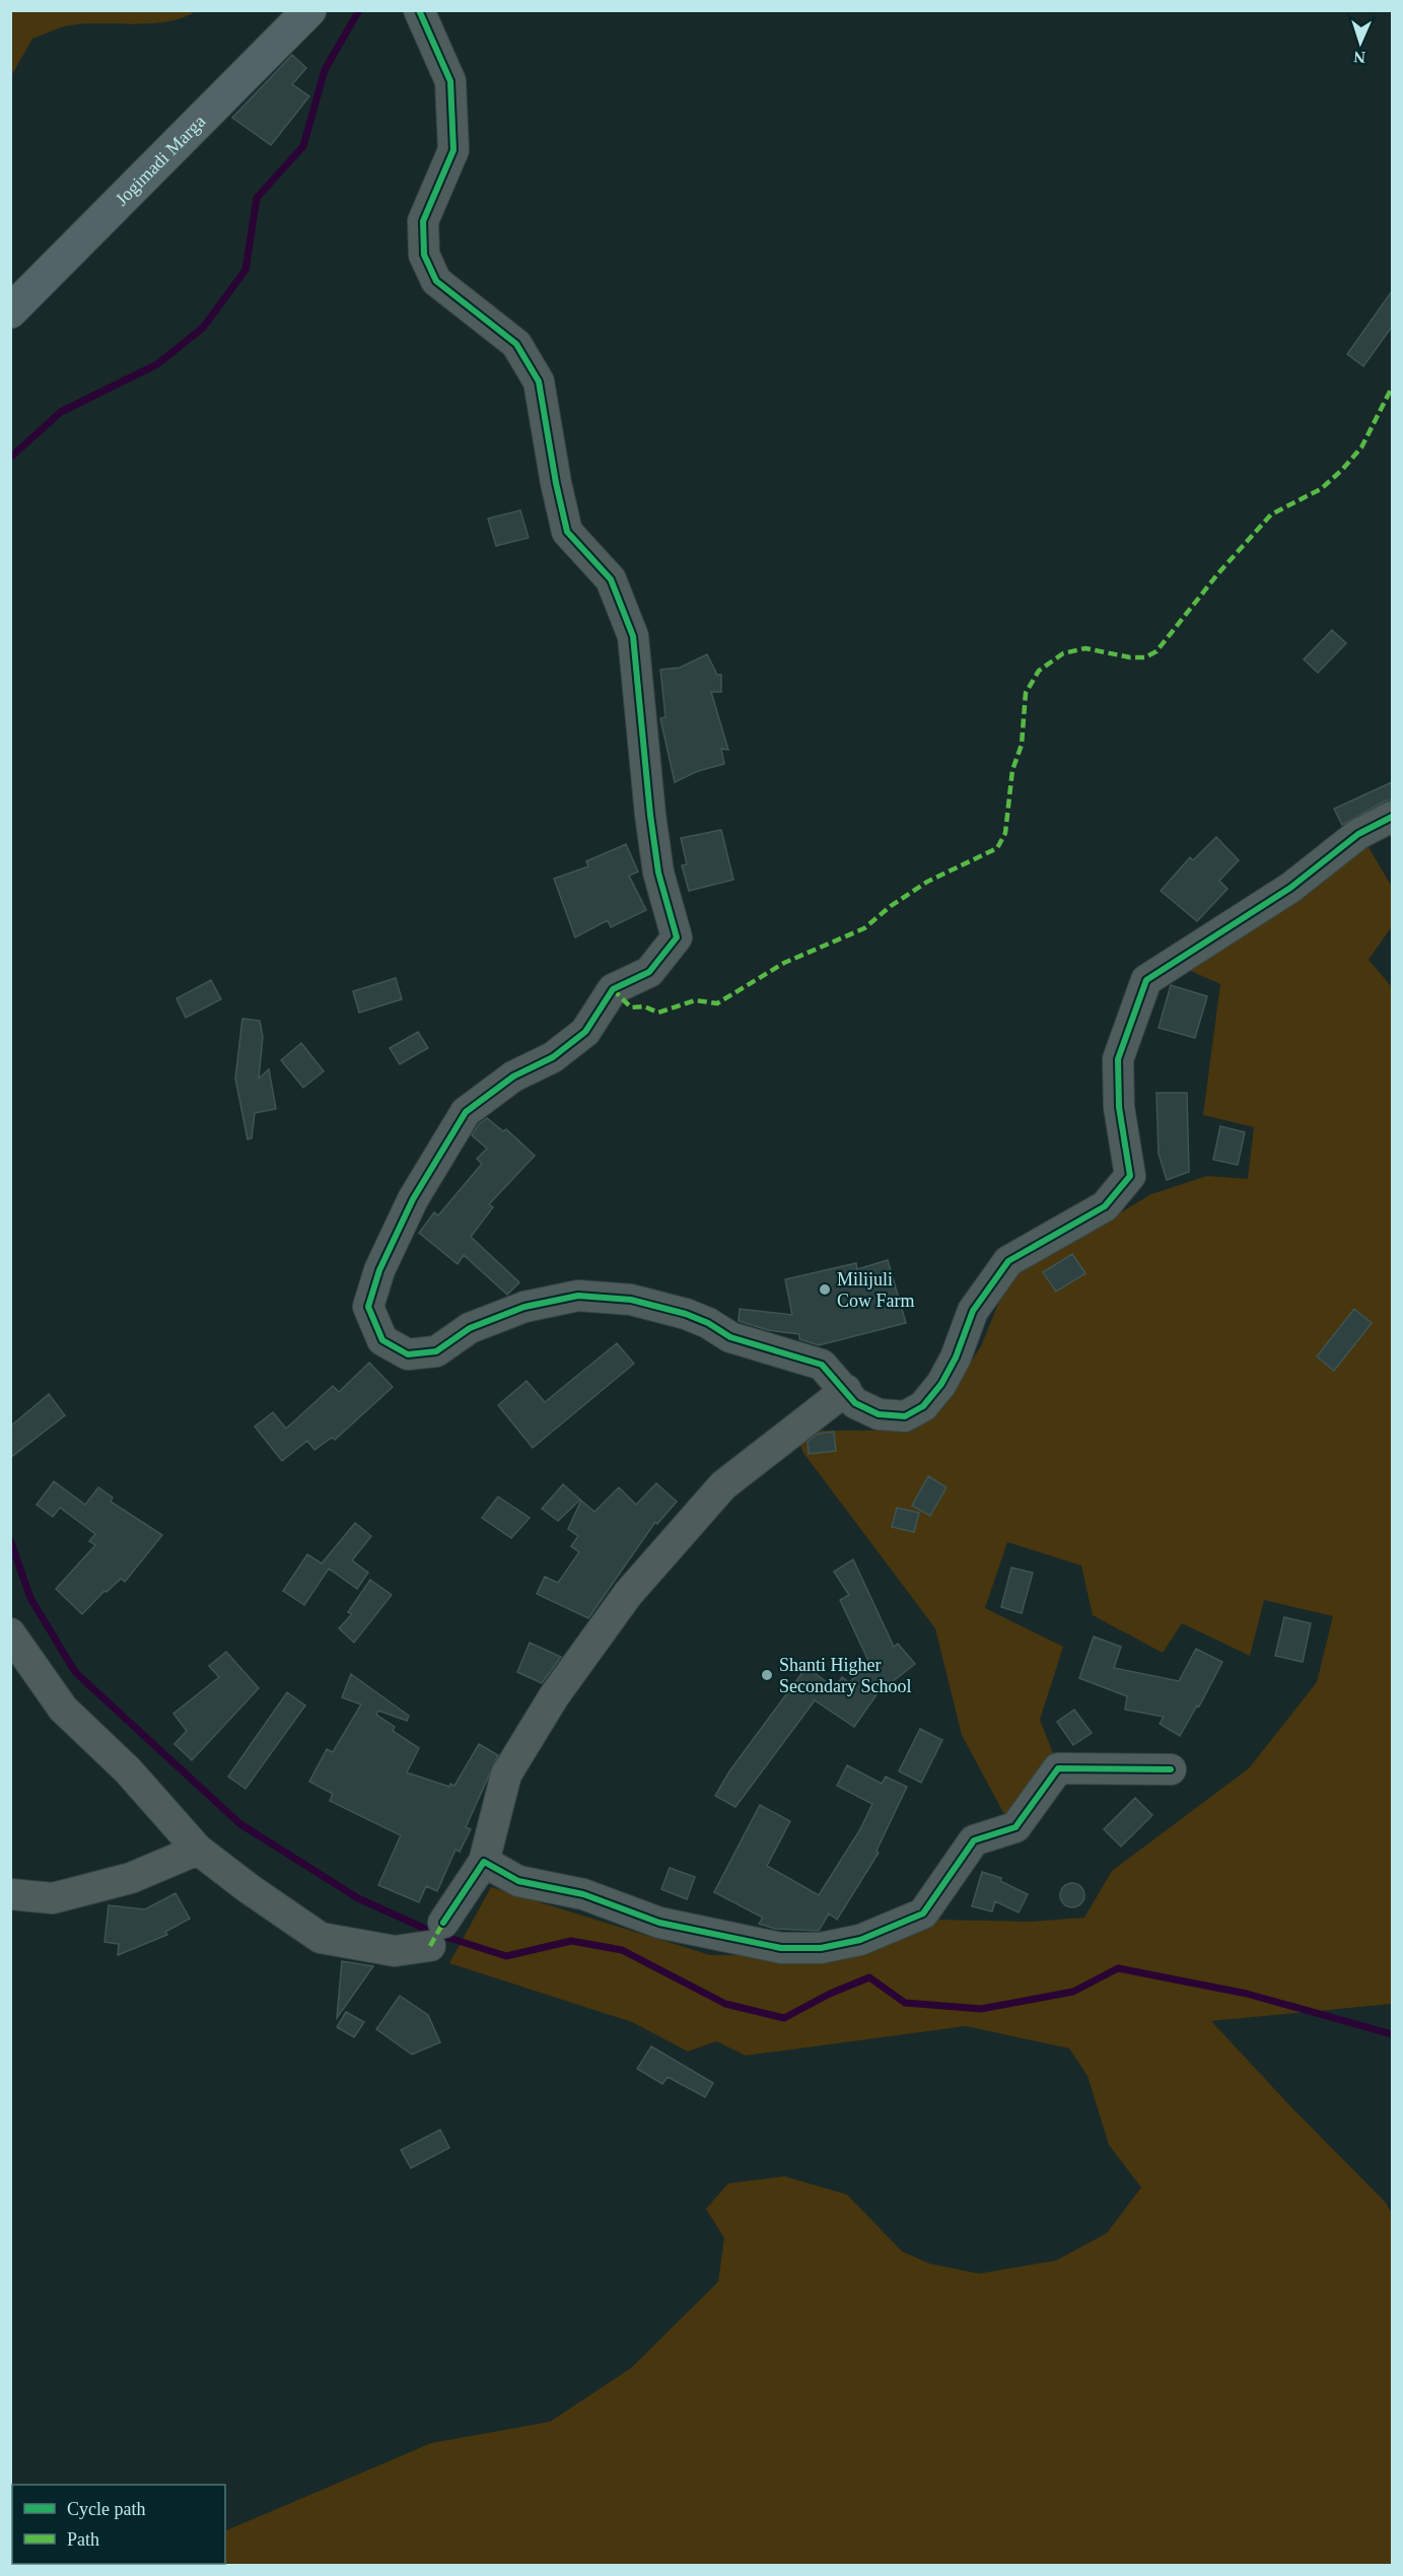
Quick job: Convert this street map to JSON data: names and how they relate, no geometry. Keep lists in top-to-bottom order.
{
  "streets": {
    "main road": ["Jogimadi Marga"]
  },
  "places": ["Milijuli Cow Farm", "Shanti Higher Secondary School"],
  "legend": ["Cycle path", "Path"],
  "north": "bottom"
}
